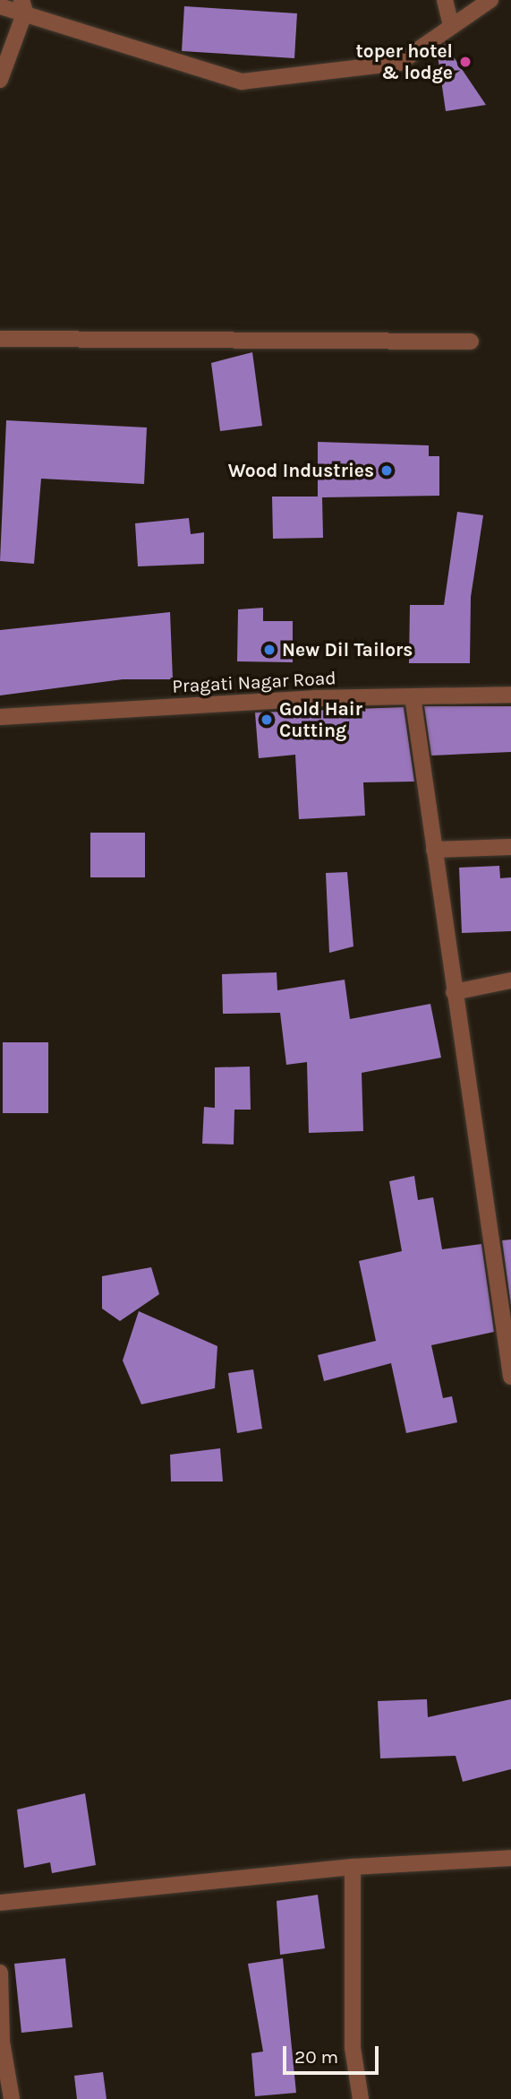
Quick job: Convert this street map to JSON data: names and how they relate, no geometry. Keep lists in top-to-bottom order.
{
  "streets": {
    "street": ["Pragati Nagar Road"]
  },
  "places": [
    "toper hotel & lodge",
    "Wood Industries",
    "New Dil Tailors",
    "Gold Hair Cutting"
  ],
  "scale_bar": "20 m"
}
